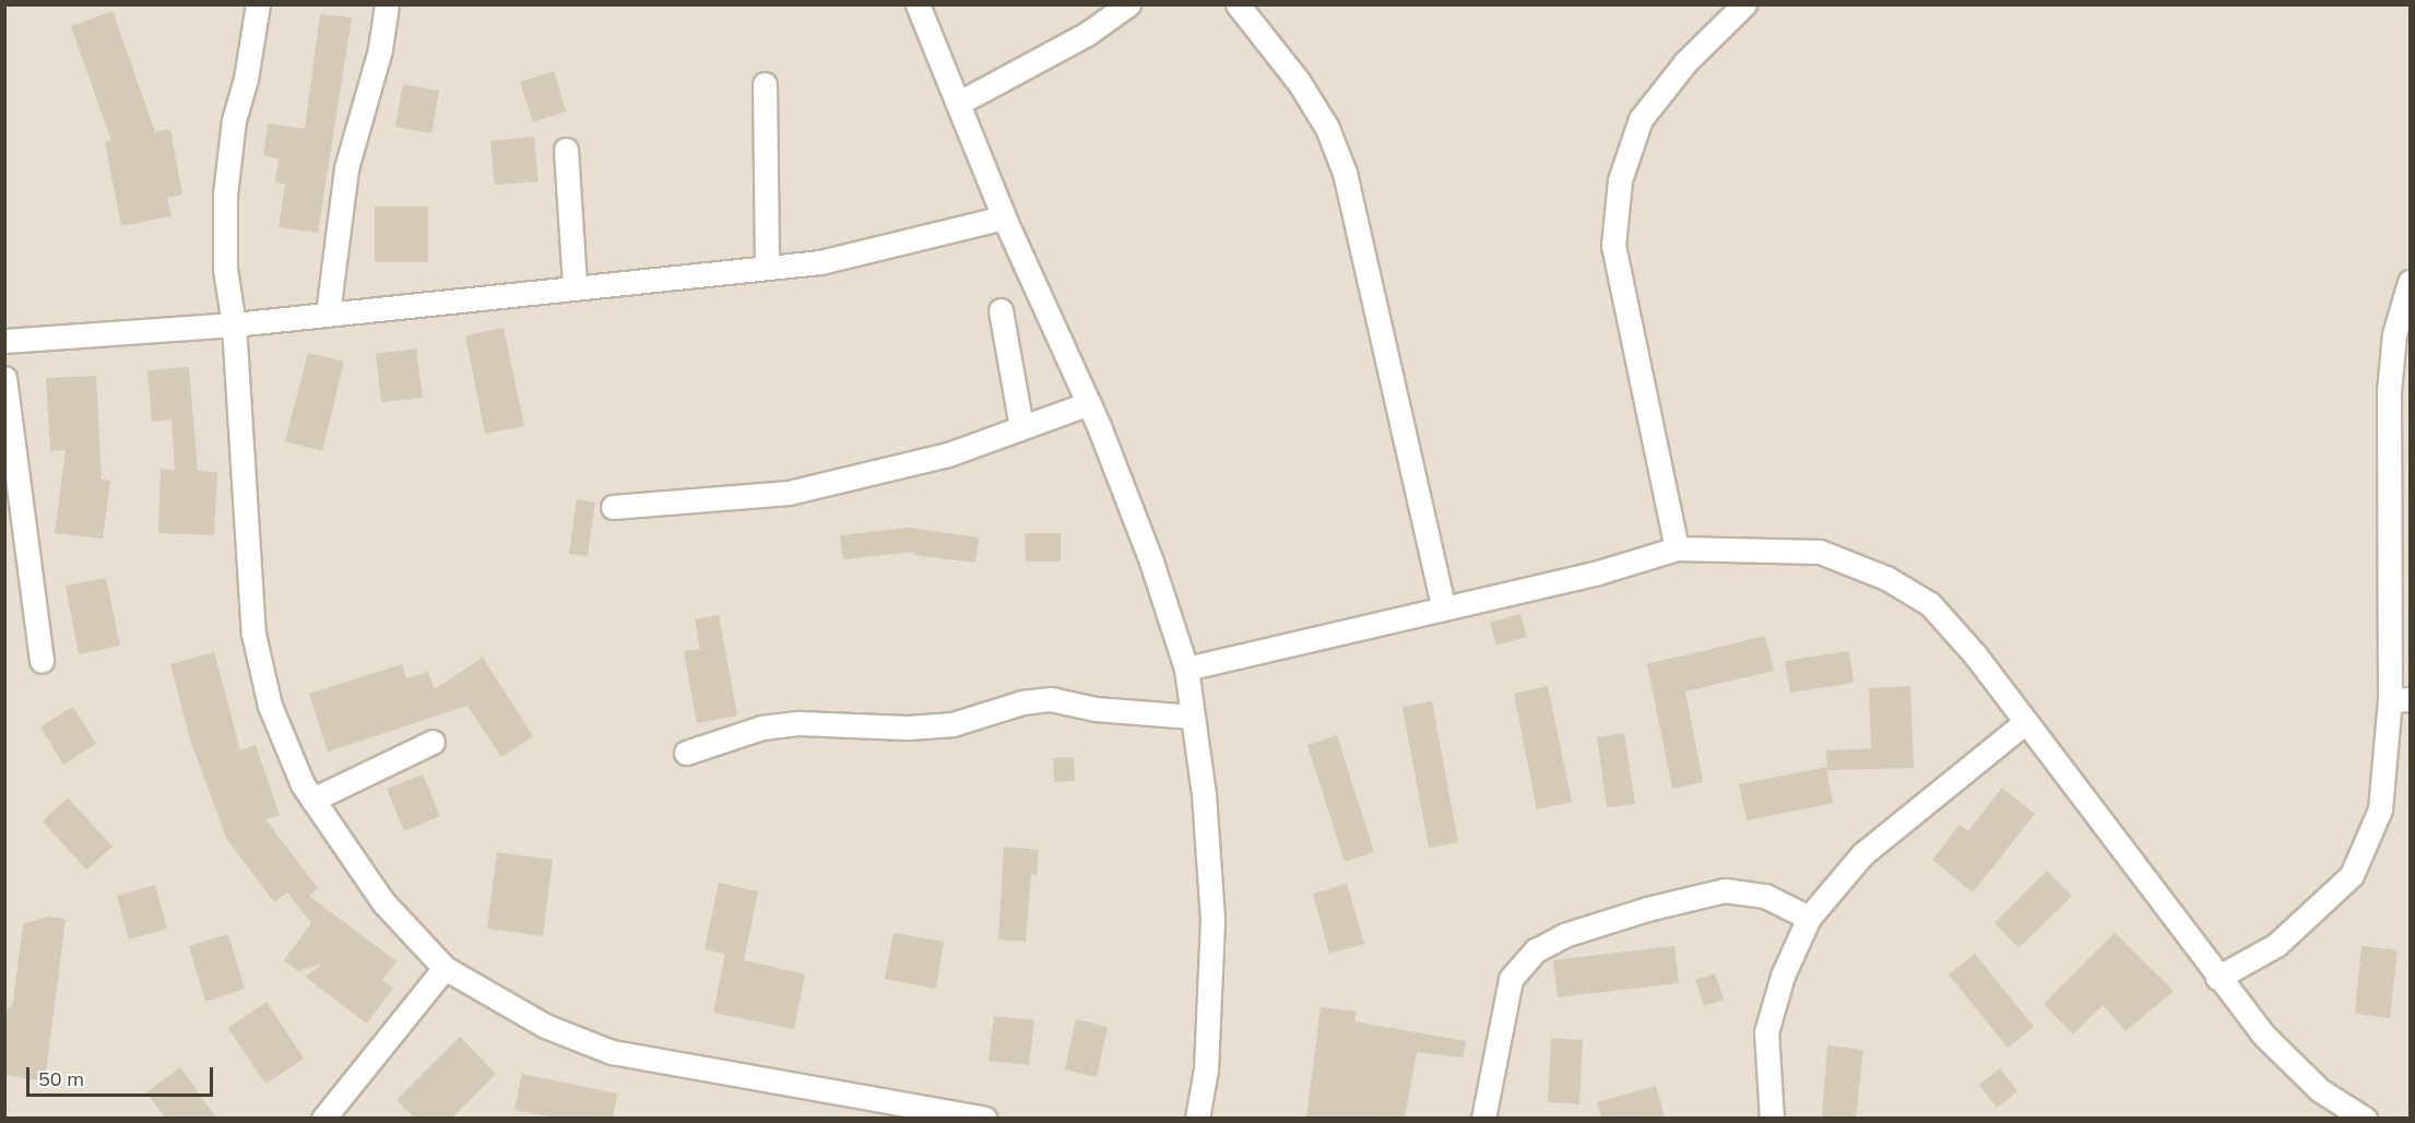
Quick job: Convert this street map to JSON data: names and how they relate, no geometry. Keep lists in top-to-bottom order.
{
  "scale_bar": "50 m"
}
